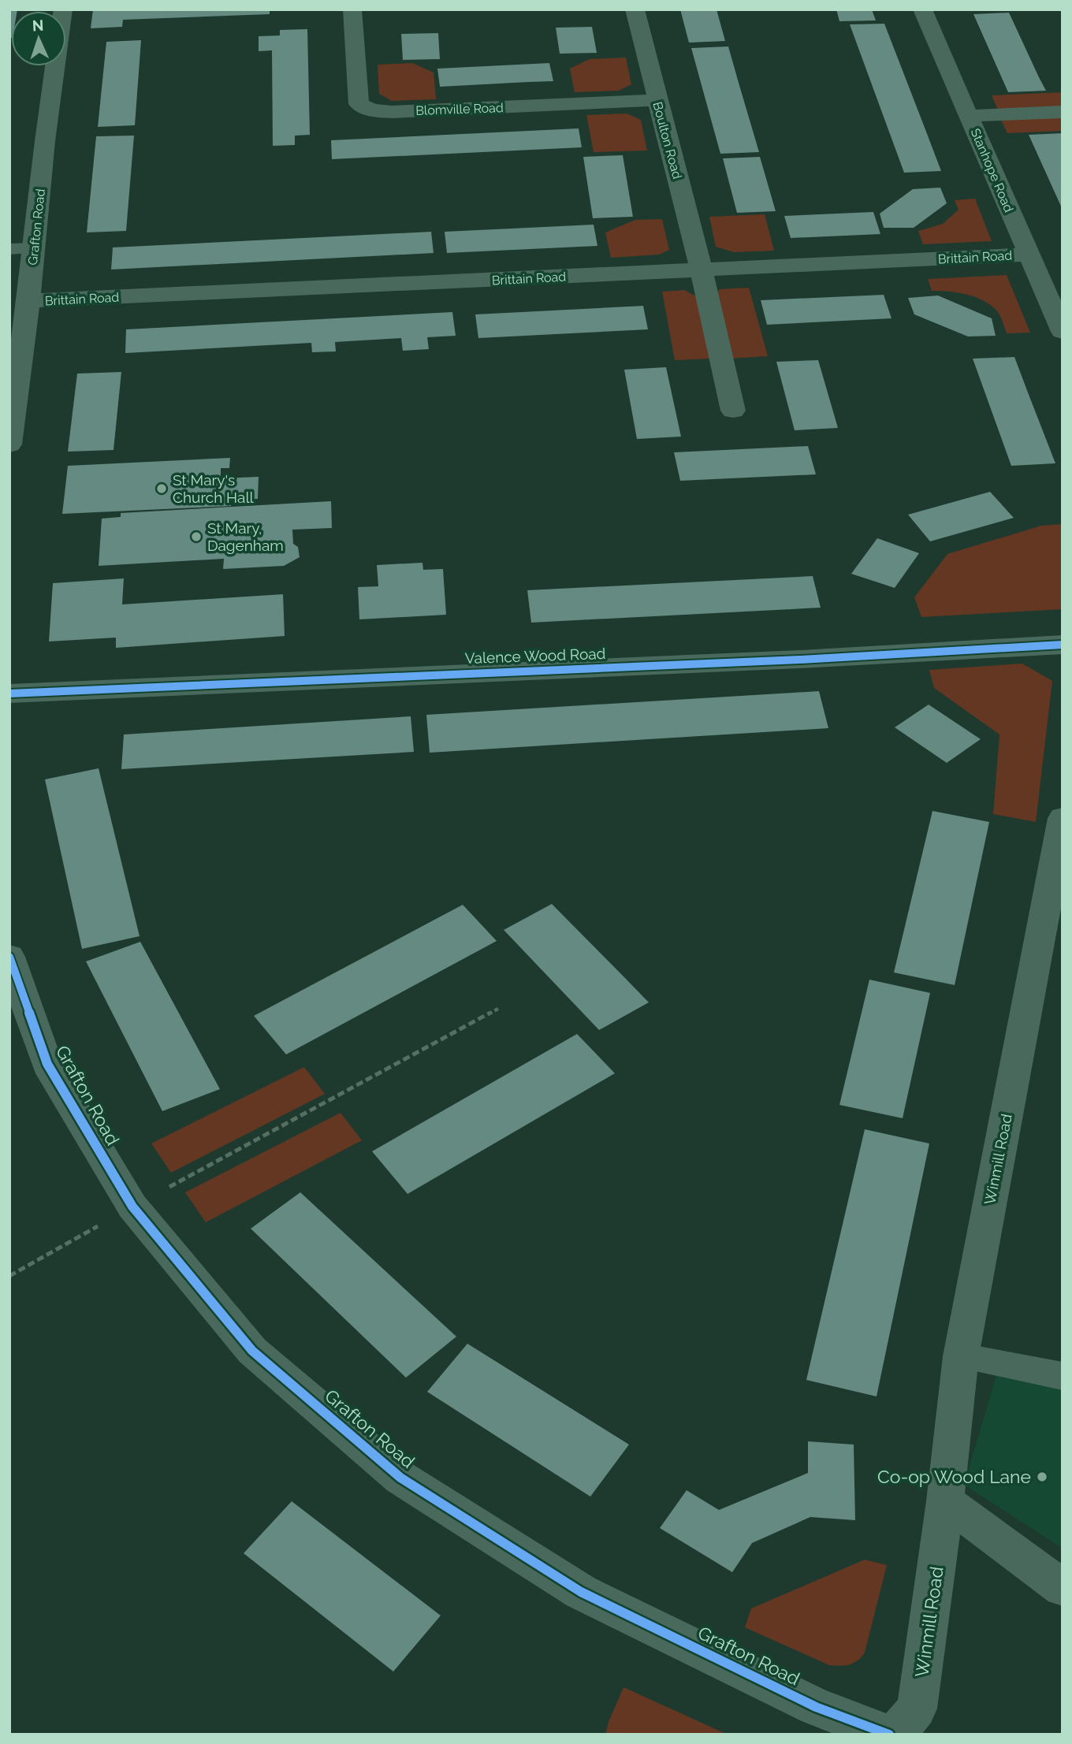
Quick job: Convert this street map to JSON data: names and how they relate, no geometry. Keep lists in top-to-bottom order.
{
  "streets": {
    "street": [
      "Blomville Road",
      "Boulton Road",
      "Stanhope Road",
      "Grafton Road",
      "Brittain Road",
      "Valence Wood Road",
      "Winmill Road"
    ]
  },
  "crossings": [
    ["Blomville Road", "Boulton Road"],
    ["Boulton Road", "Brittain Road"],
    ["Stanhope Road", "Brittain Road"],
    ["Grafton Road", "Brittain Road"]
  ],
  "places": ["St Mary's Church Hall", "St Mary, Dagenham", "Co-op Wood Lane"],
  "north": "top"
}
